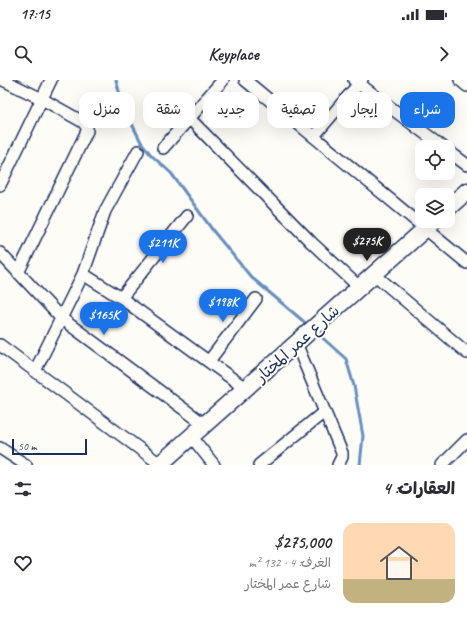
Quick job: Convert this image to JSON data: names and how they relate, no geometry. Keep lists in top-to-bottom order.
{
  "streets": {
    "street": ["شارع عمر المختار"]
  },
  "scale_bar": "50 m",
  "page": {
    "status": "17:15",
    "header": "Keyplace",
    "chip": [
      "شراء",
      "إيجار",
      "تصفية",
      "جديد",
      "شقة",
      "منزل"
    ],
    "price": [
      "$275K",
      "$211K",
      "$198K",
      "$165K"
    ],
    "scale": "50 m",
    "heading": "العقارات: 4",
    "list": [
      {
        "name": "$275,000",
        "note": "الغرف: 4 · 132 m² · شارع عمر المختار"
      }
    ]
  }
}
